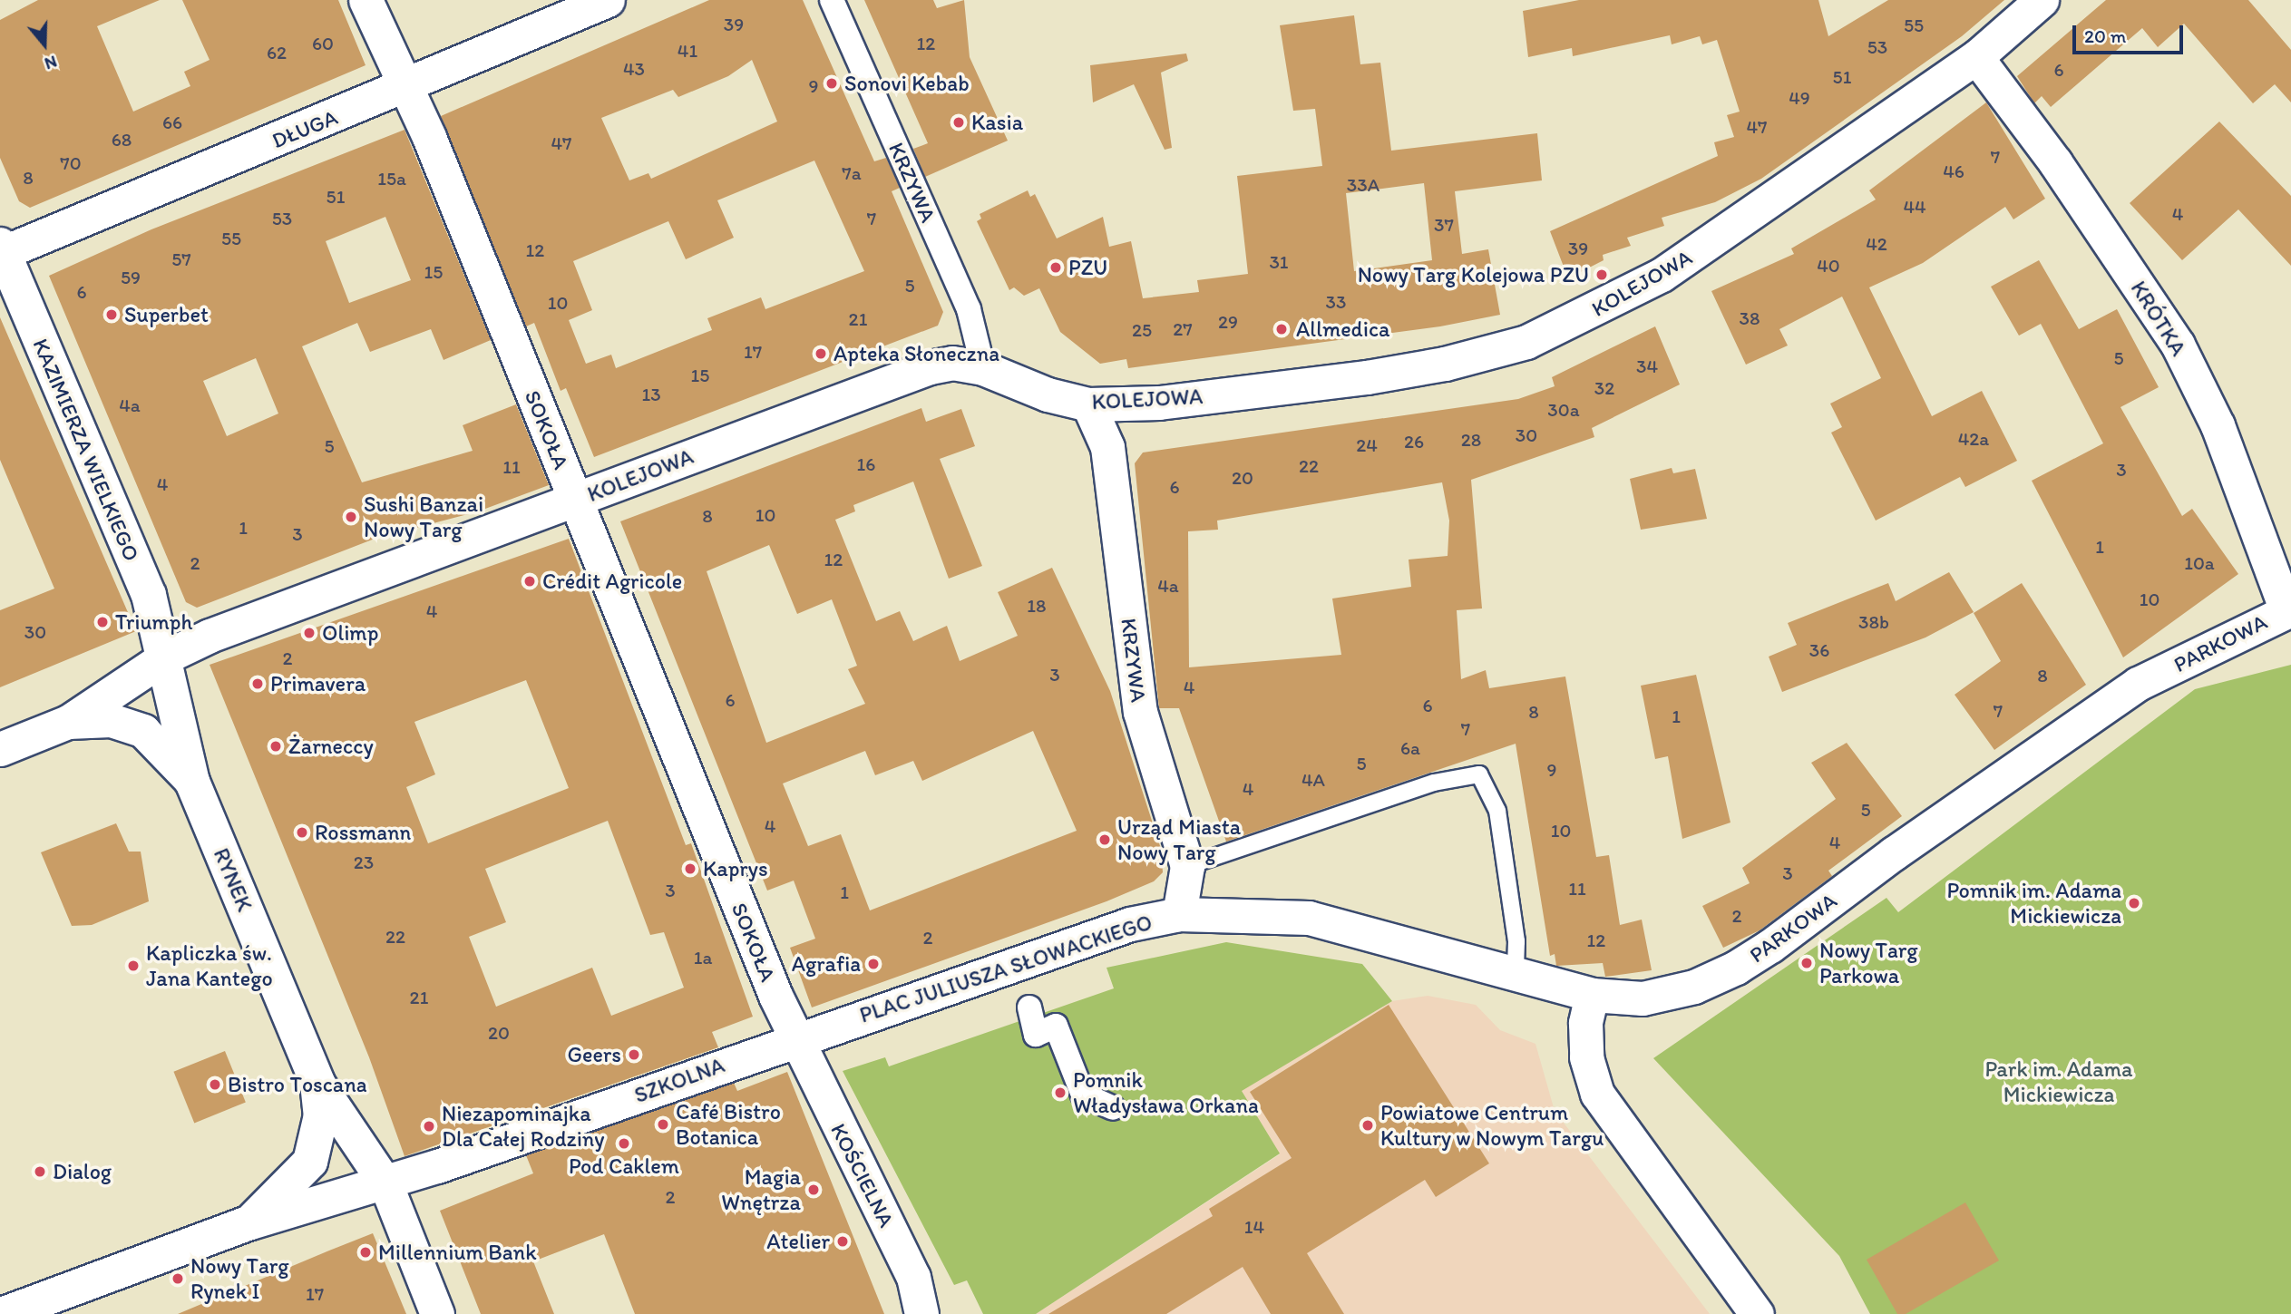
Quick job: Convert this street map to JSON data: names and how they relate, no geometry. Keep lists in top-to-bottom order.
{
  "streets": {
    "street": [
      "DŁUGA",
      "KRZYWA",
      "KOLEJOWA",
      "KRÓTKA",
      "SOKOŁA",
      "KAZIMIERZA WIELKIEGO",
      "PARKOWA",
      "RYNEK",
      "PLAC JULIUSZA SŁOWACKIEGO",
      "SZKOLNA",
      "KOŚCIELNA"
    ]
  },
  "crossings": [
    ["DŁUGA", "SOKOŁA"],
    ["DŁUGA", "KAZIMIERZA WIELKIEGO"],
    ["KRZYWA", "KOLEJOWA"],
    ["KRZYWA", "PLAC JULIUSZA SŁOWACKIEGO"],
    ["KOLEJOWA", "KRÓTKA"],
    ["KOLEJOWA", "SOKOŁA"],
    ["KOLEJOWA", "KAZIMIERZA WIELKIEGO"],
    ["KOLEJOWA", "RYNEK"],
    ["KRÓTKA", "PARKOWA"],
    ["SOKOŁA", "PLAC JULIUSZA SŁOWACKIEGO"],
    ["SOKOŁA", "SZKOLNA"],
    ["SOKOŁA", "KOŚCIELNA"],
    ["KAZIMIERZA WIELKIEGO", "RYNEK"],
    ["PARKOWA", "PLAC JULIUSZA SŁOWACKIEGO"],
    ["RYNEK", "SZKOLNA"],
    ["PLAC JULIUSZA SŁOWACKIEGO", "SZKOLNA"],
    ["PLAC JULIUSZA SŁOWACKIEGO", "KOŚCIELNA"],
    ["SZKOLNA", "KOŚCIELNA"]
  ],
  "parks": ["Park im. Adama Mickiewicza"],
  "places": [
    "Sonovi Kebab",
    "Kasia",
    "PZU",
    "Nowy Targ Kolejowa PZU",
    "Superbet",
    "Allmedica",
    "Apteka Słoneczna",
    "Sushi Banzai Nowy Targ",
    "Crédit Agricole",
    "Triumph",
    "Olimp",
    "Primavera",
    "Żarneccy",
    "Rossmann",
    "Urząd Miasta Nowy Targ",
    "Kaprys",
    "Pomnik im. Adama Mickiewicza",
    "Nowy Targ Parkowa",
    "Agrafia",
    "Kapliczka św. Jana Kantego",
    "Geers",
    "Bistro Toscana",
    "Pomnik Władysława Orkana",
    "Café Bistro Botanica",
    "Powiatowe Centrum Kultury w Nowym Targu",
    "Niezapominajka Dla Całej Rodziny",
    "Pod Caklem",
    "Dialog",
    "Magia Wnętrza",
    "Atelier",
    "Millennium Bank",
    "Nowy Targ Rynek I"
  ],
  "house_numbers": [
    "39",
    "55",
    "60",
    "12",
    "53",
    "41",
    "62",
    "43",
    "6",
    "51",
    "9",
    "49",
    "66",
    "47",
    "68",
    "47",
    "7",
    "70",
    "46",
    "7a",
    "8",
    "15a",
    "33A",
    "51",
    "44",
    "4",
    "53",
    "7",
    "37",
    "55",
    "42",
    "39",
    "12",
    "57",
    "31",
    "40",
    "15",
    "59",
    "5",
    "6",
    "33",
    "10",
    "38",
    "21",
    "29",
    "27",
    "25",
    "17",
    "5",
    "34",
    "15",
    "32",
    "13",
    "4a",
    "30a",
    "30",
    "42a",
    "28",
    "26",
    "24",
    "5",
    "16",
    "22",
    "11",
    "3",
    "20",
    "4",
    "6",
    "10",
    "8",
    "1",
    "3",
    "1",
    "12",
    "2",
    "10a",
    "4a",
    "10",
    "18",
    "4",
    "38b",
    "30",
    "36",
    "2",
    "3",
    "8",
    "4",
    "6",
    "6",
    "7",
    "8",
    "1",
    "7",
    "6a",
    "5",
    "9",
    "4A",
    "4",
    "5",
    "4",
    "10",
    "4",
    "23",
    "3",
    "11",
    "3",
    "1",
    "2",
    "22",
    "2",
    "12",
    "1a",
    "21",
    "20",
    "2",
    "14",
    "17"
  ],
  "scale_bar": "20 m",
  "north": "bottom"
}
